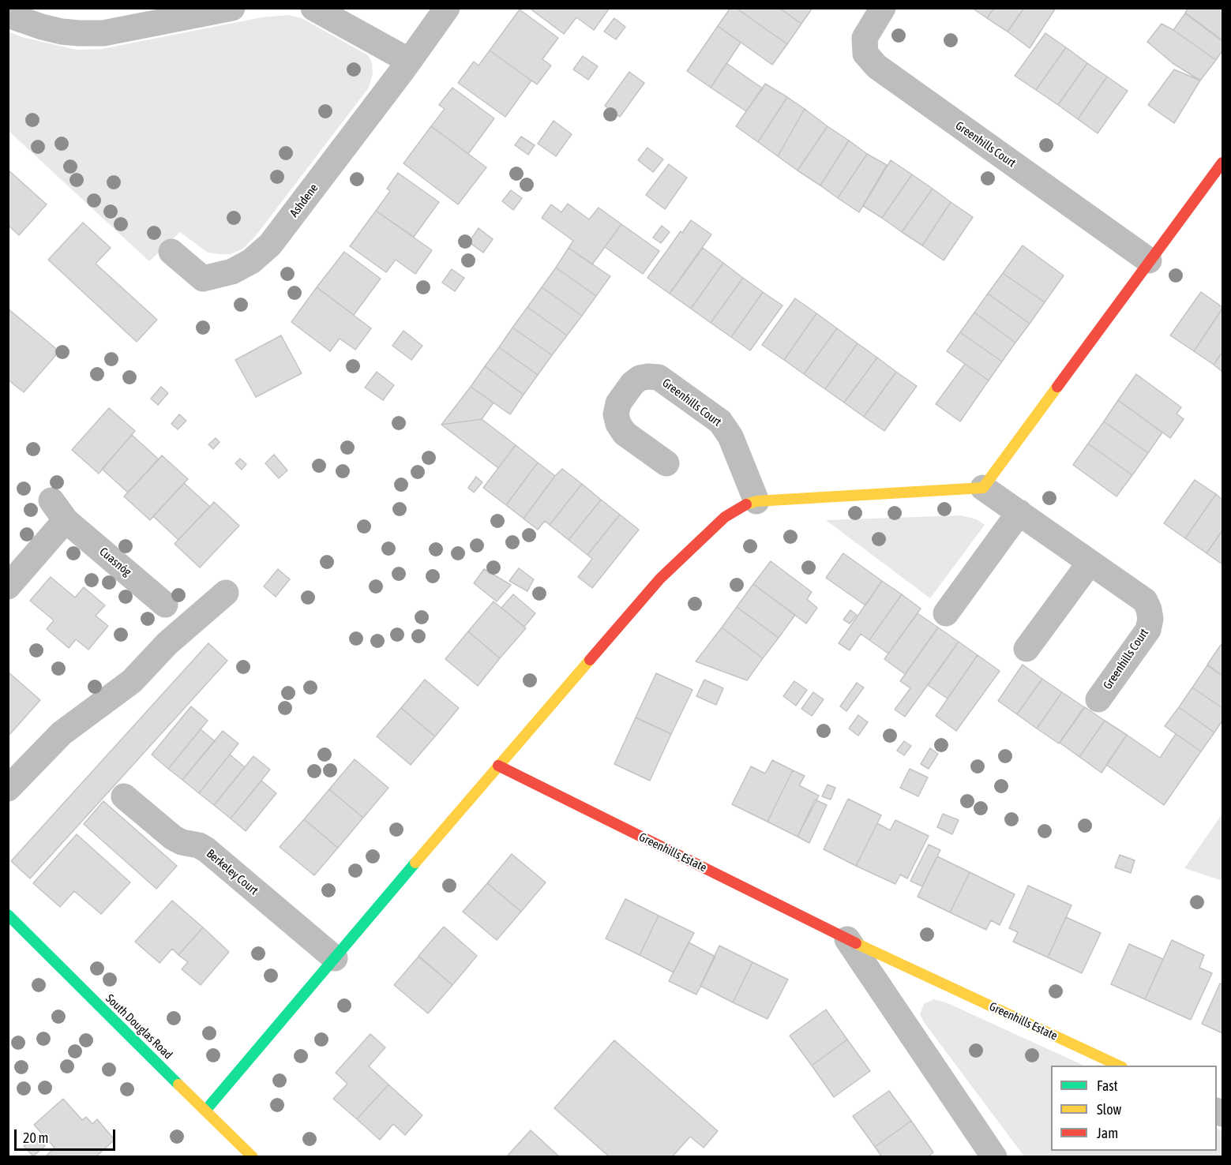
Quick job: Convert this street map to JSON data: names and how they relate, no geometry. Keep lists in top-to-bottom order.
{
  "streets": {
    "street": [
      "Greenhills Court",
      "Ashdene",
      "Cuasnóg",
      "Greenhills Estate",
      "Berkeley Court",
      "South Douglas Road"
    ]
  },
  "legend": ["Fast", "Slow", "Jam"],
  "scale_bar": "20 m"
}
